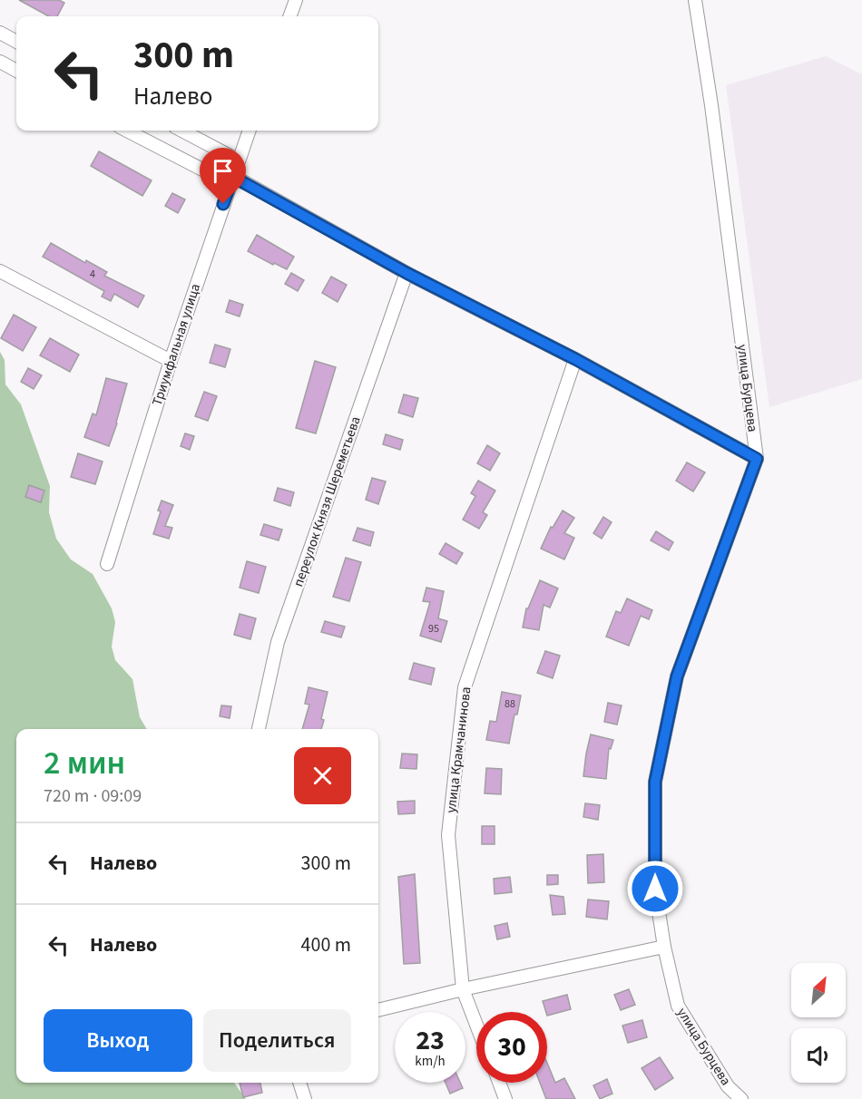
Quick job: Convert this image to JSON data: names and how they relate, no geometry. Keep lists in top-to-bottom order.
{
  "streets": {
    "street": [
      "Триумфальная улица",
      "улица Бурцева",
      "переулок Князя Шереметьева",
      "улица Крамчанинова"
    ]
  },
  "house_numbers": ["4", "95", "88"],
  "north": "top right",
  "page": {
    "turn": ["300 m", "Налево"],
    "heading": ["2 мин", "720 m · 09:09"],
    "list": [
      {
        "name": "Налево",
        "value": "300 m"
      },
      {
        "name": "Налево",
        "value": "400 m"
      }
    ],
    "buttons": ["Выход", "Поделиться"],
    "speed": "23 km/h",
    "limit": "30"
  }
}
